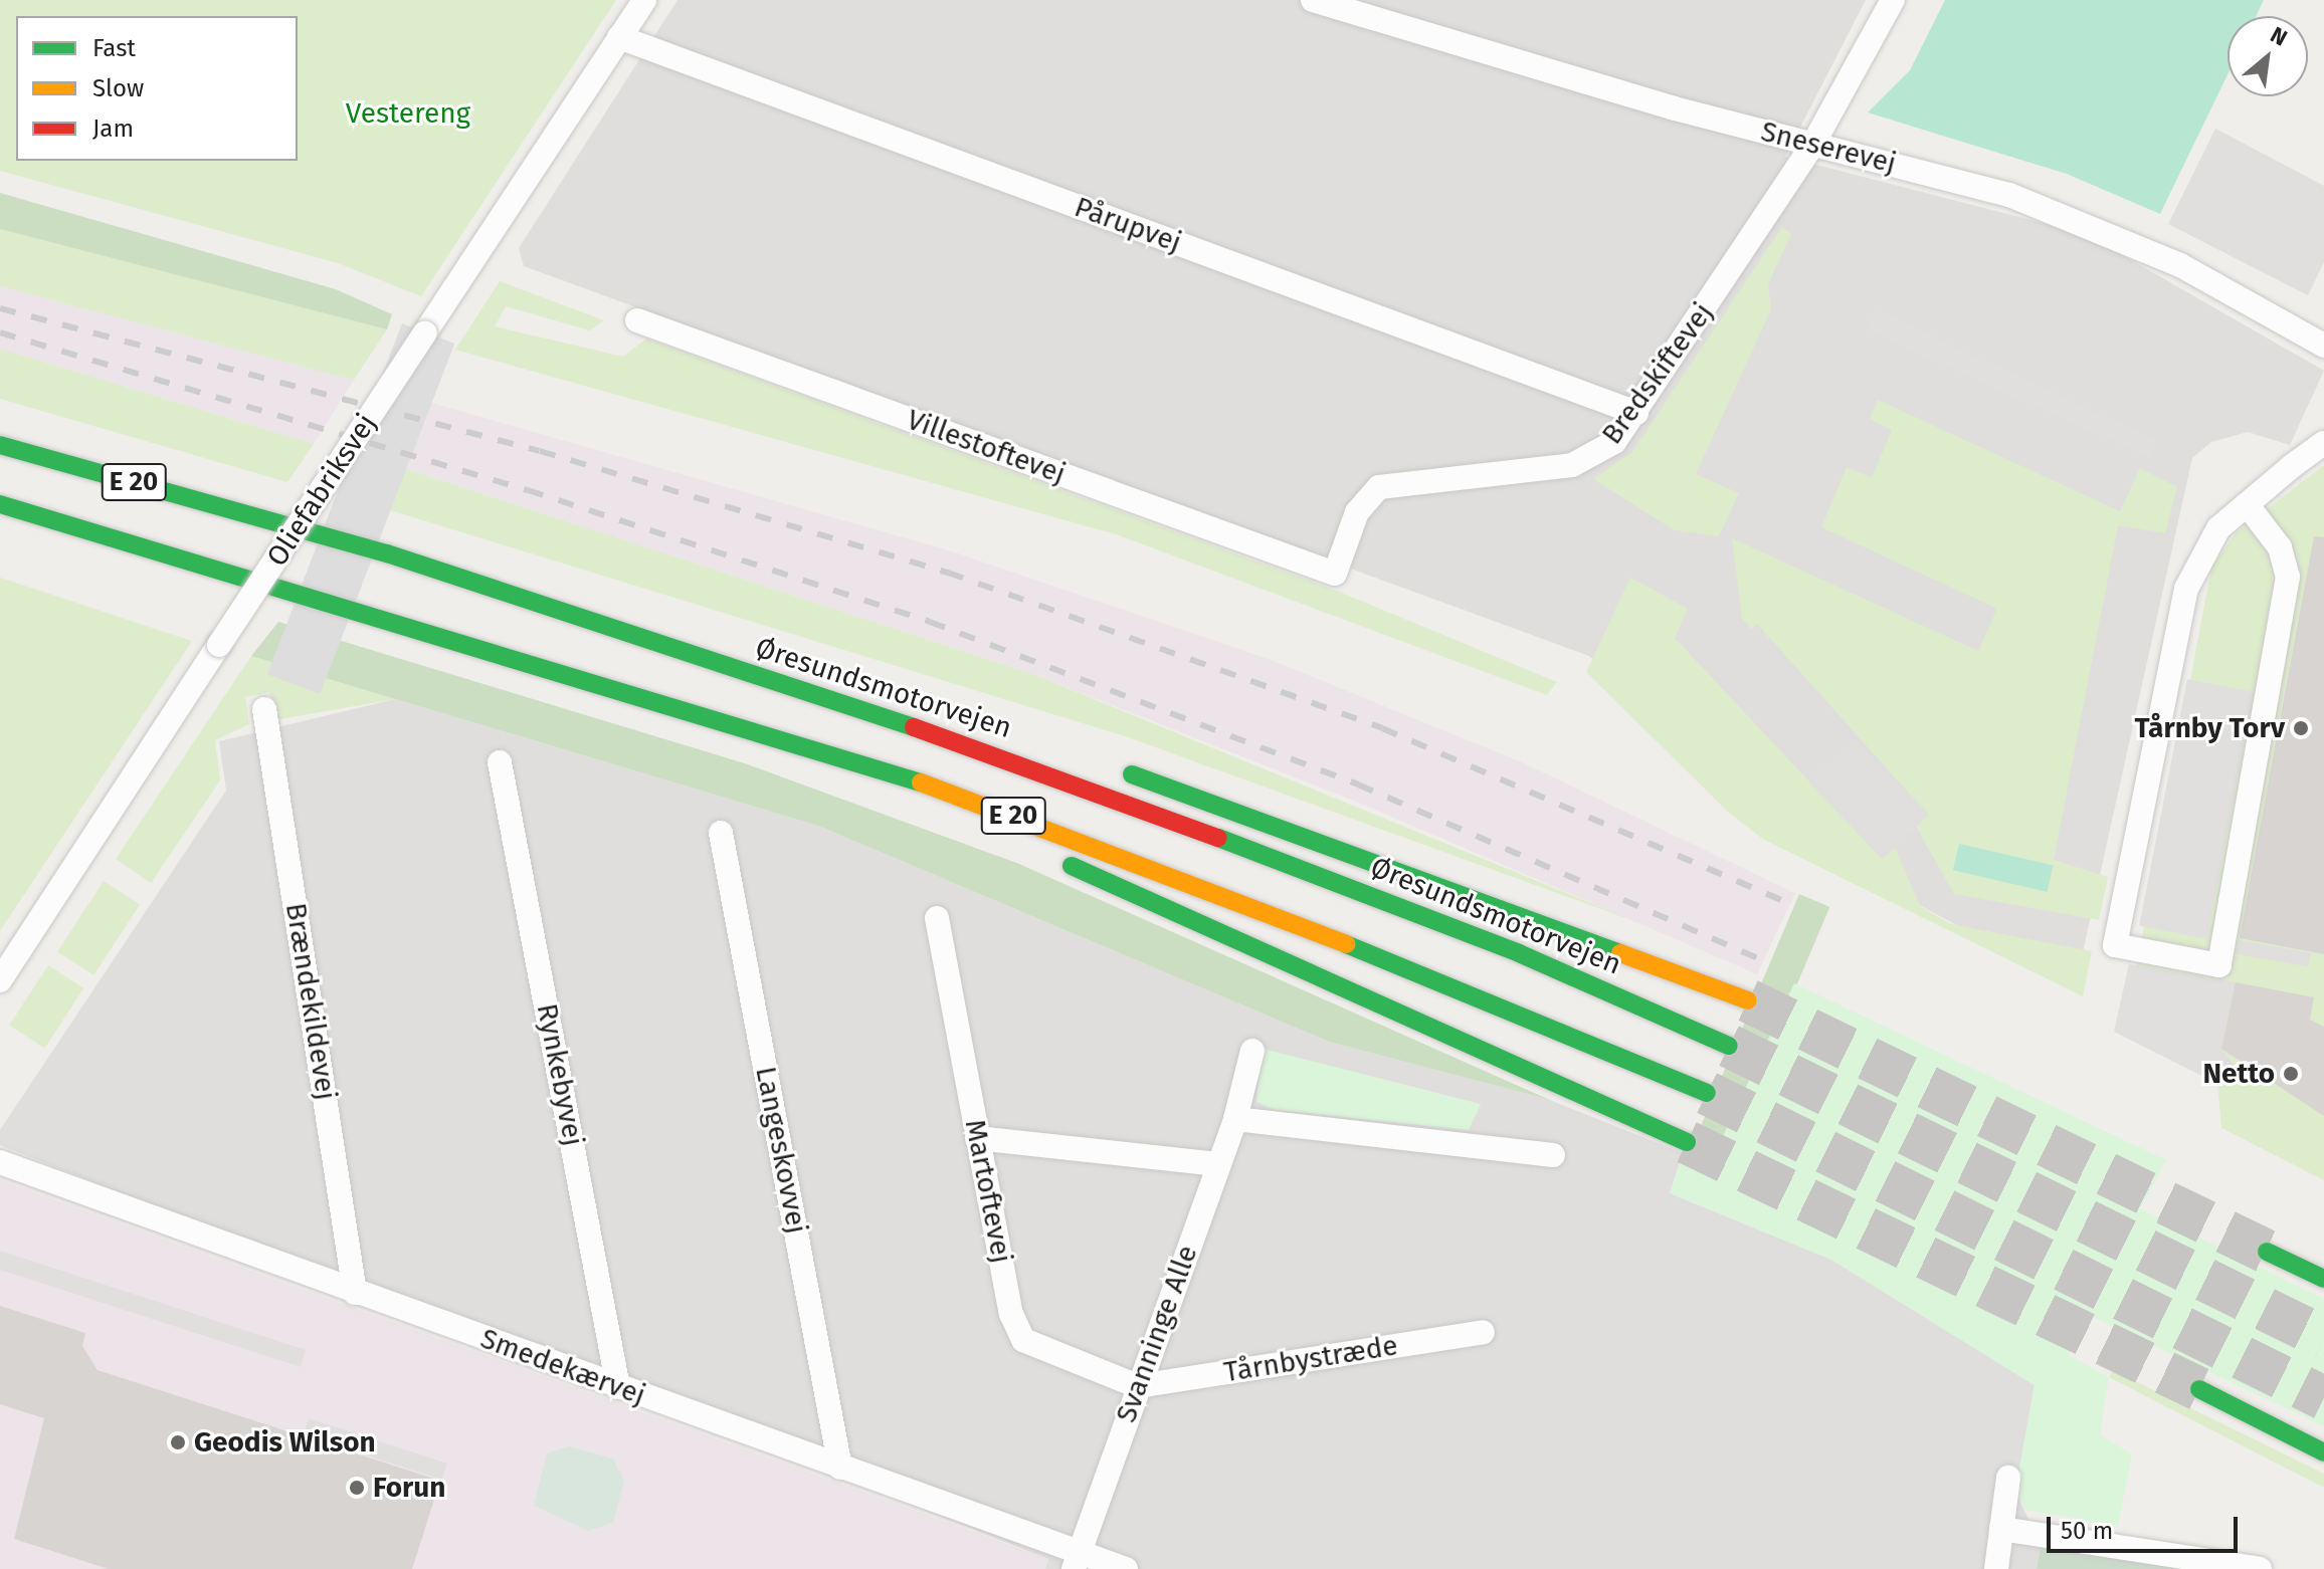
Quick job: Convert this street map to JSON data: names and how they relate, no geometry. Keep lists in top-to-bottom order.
{
  "streets": {
    "highway": ["E 20", "Øresundsmotorvejen"],
    "street": [
      "Sneserevej",
      "Pårupvej",
      "Bredskiftevej",
      "Villestoftevej",
      "Oliefabriksvej",
      "Brændekildevej",
      "Rynkebyvej",
      "Langeskovvej",
      "Martoftevej",
      "Svanninge Alle",
      "Tårnbystræde",
      "Smedekærvej"
    ]
  },
  "crossings": [
    ["Sneserevej", "Bredskiftevej"],
    ["Pårupvej", "Bredskiftevej"],
    ["Pårupvej", "Oliefabriksvej"],
    ["Bredskiftevej", "Villestoftevej"],
    ["Brændekildevej", "Smedekærvej"],
    ["Rynkebyvej", "Smedekærvej"],
    ["Langeskovvej", "Smedekærvej"],
    ["Martoftevej", "Svanninge Alle"],
    ["Martoftevej", "Tårnbystræde"],
    ["Svanninge Alle", "Tårnbystræde"],
    ["Svanninge Alle", "Smedekærvej"]
  ],
  "parks": ["Vestereng"],
  "places": [
    "Tårnby Torv",
    "Netto",
    "Geodis Wilson",
    "Forun"
  ],
  "legend": ["Fast", "Slow", "Jam"],
  "scale_bar": "50 m",
  "north": "top right"
}
